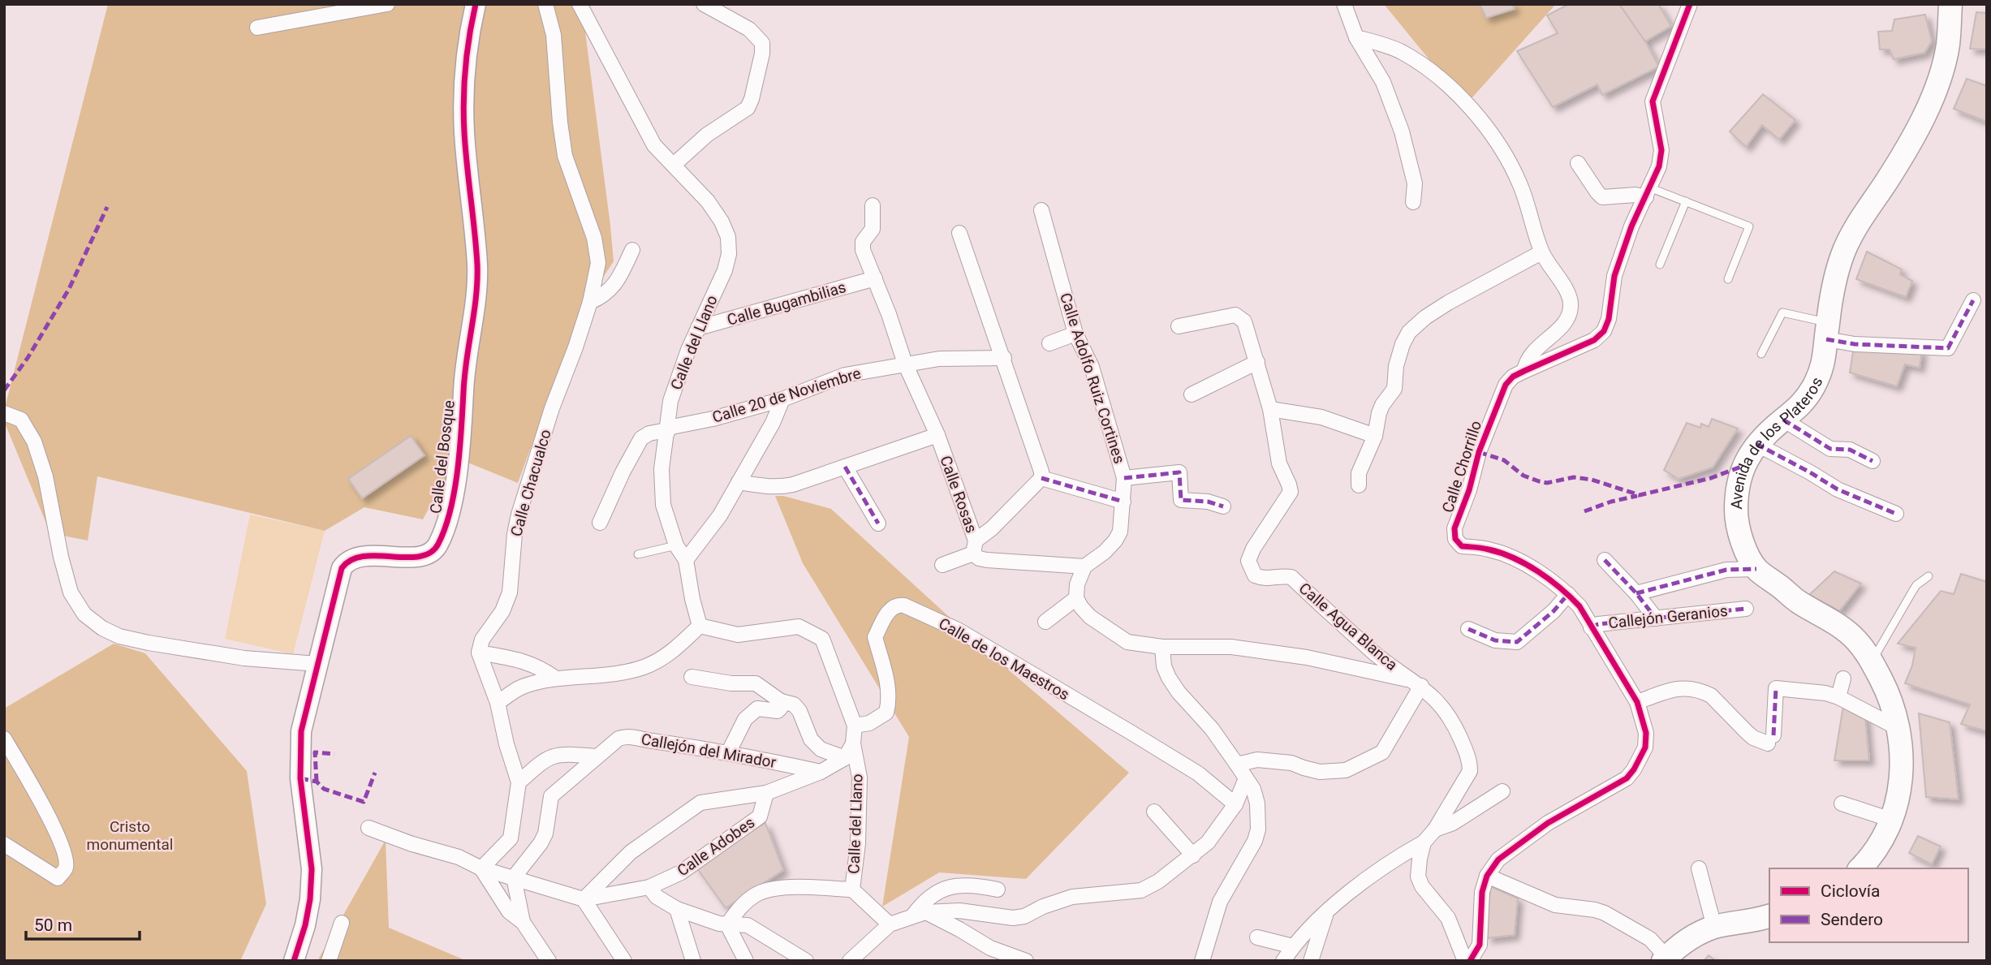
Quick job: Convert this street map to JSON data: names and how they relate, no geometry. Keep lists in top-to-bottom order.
{
  "streets": {
    "main road": ["Avenida de los Plateros"],
    "street": [
      "Calle Bugambilias",
      "Calle del Llano",
      "Calle Adolfo Ruiz Cortines",
      "Calle 20 de Noviembre",
      "Calle del Bosque",
      "Calle Chorrillo",
      "Calle Chacualco",
      "Calle Rosas",
      "Callejón Geranios",
      "Calle Agua Blanca",
      "Calle de los Maestros",
      "Callejón del Mirador",
      "Calle Adobes"
    ]
  },
  "crossings": [
    ["Calle Bugambilias", "Calle del Llano"],
    ["Calle Bugambilias", "Calle Rosas"],
    ["Calle del Llano", "Calle 20 de Noviembre"],
    ["Calle del Llano", "Calle de los Maestros"],
    ["Calle 20 de Noviembre", "Calle Rosas"],
    ["Calle Chorrillo", "Callejón Geranios"]
  ],
  "parks": ["Cristo monumental"],
  "legend": ["Ciclovía", "Sendero"],
  "scale_bar": "50 m"
}
